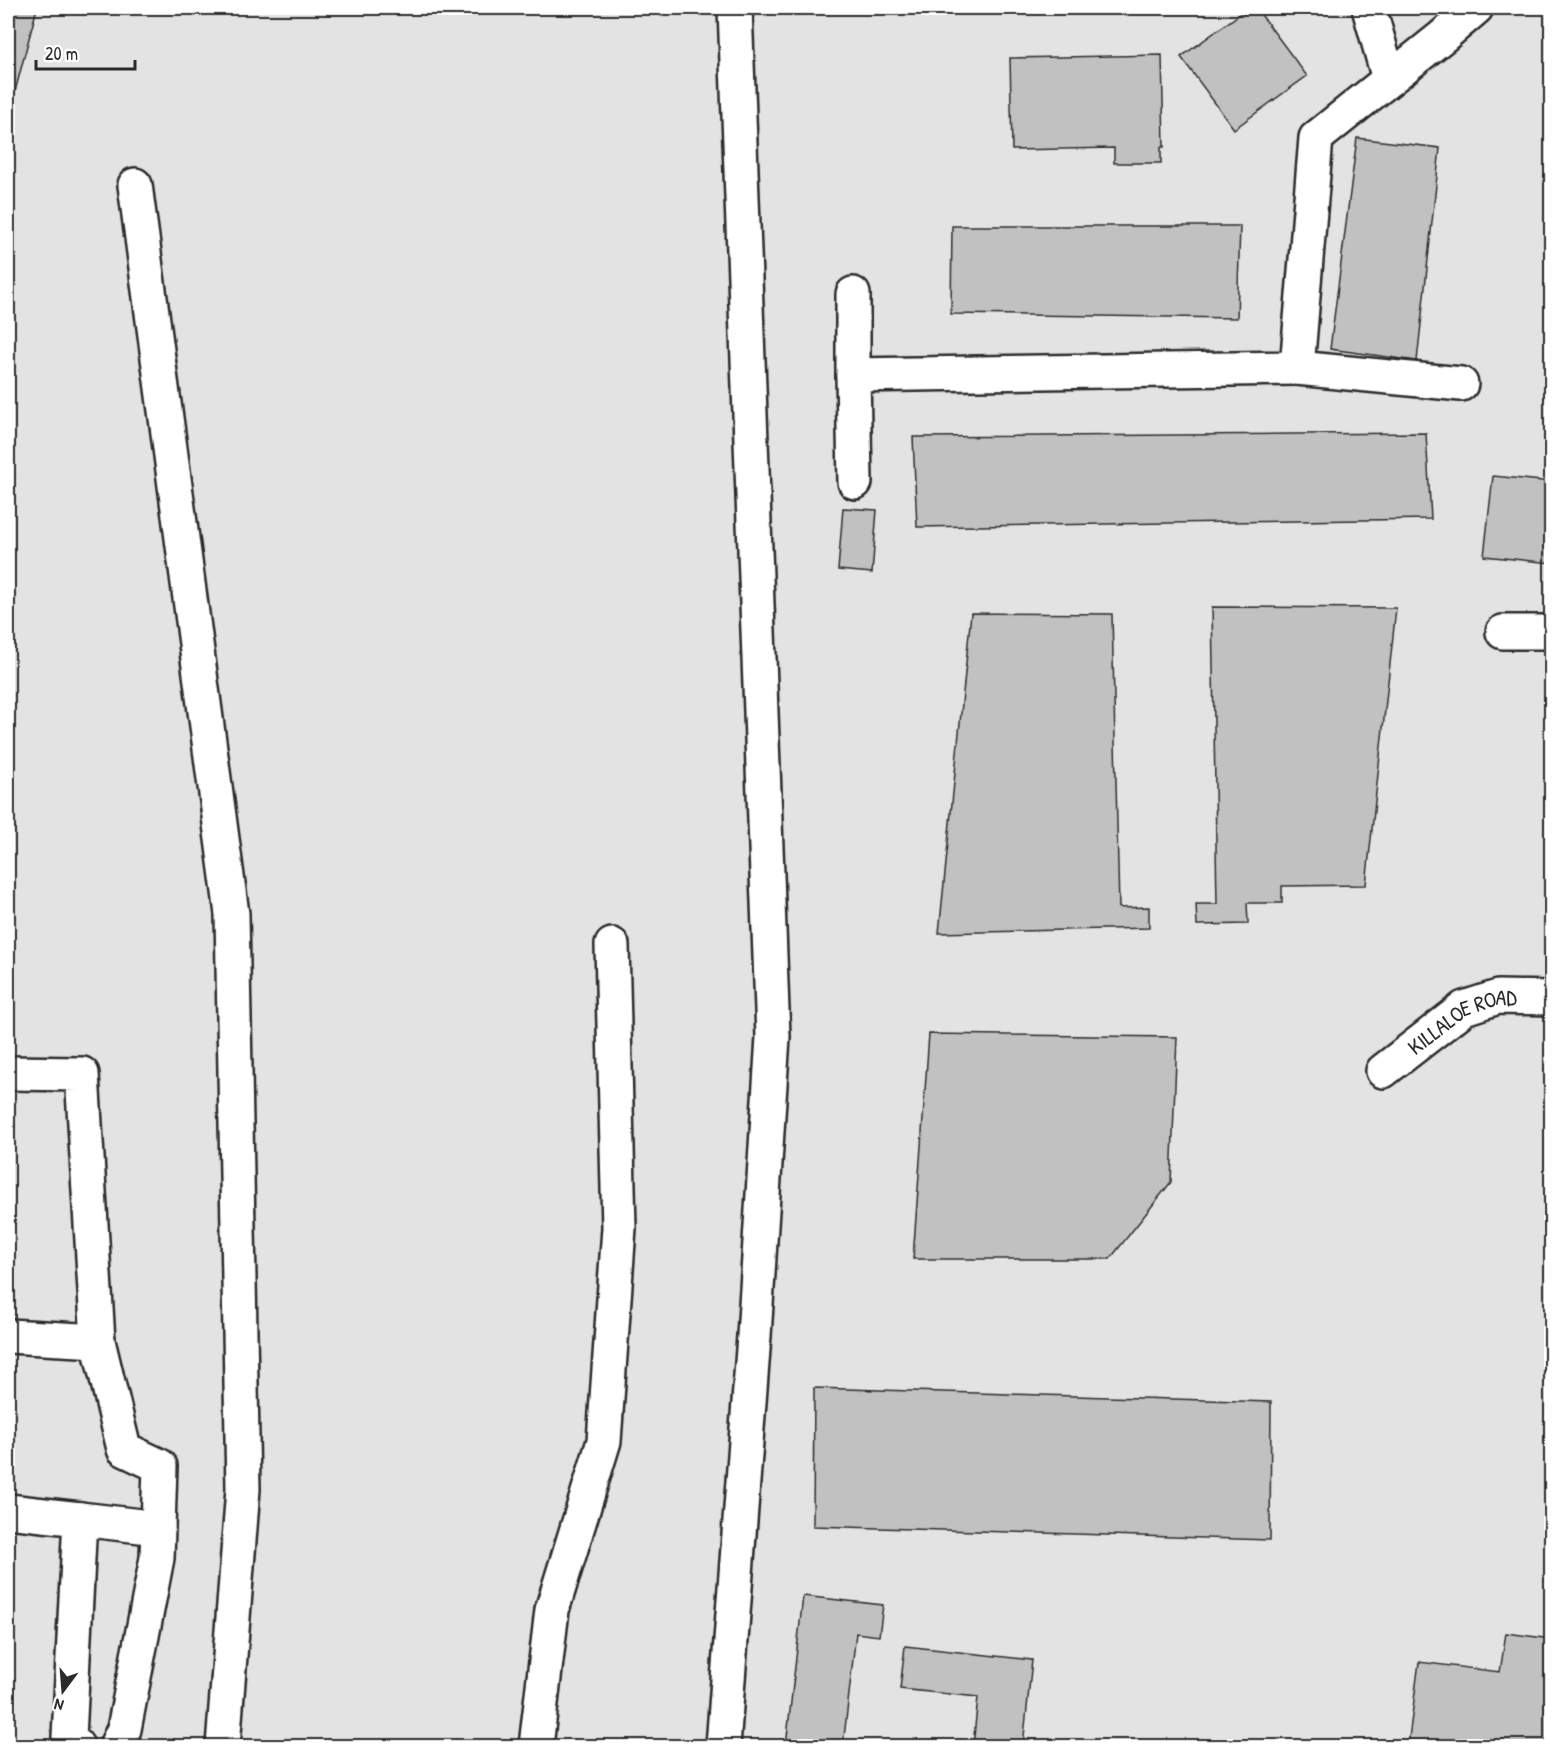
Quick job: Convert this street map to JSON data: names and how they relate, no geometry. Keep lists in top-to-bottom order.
{
  "streets": {
    "street": ["KILLALOE ROAD"]
  },
  "scale_bar": "20 m",
  "north": "bottom"
}
